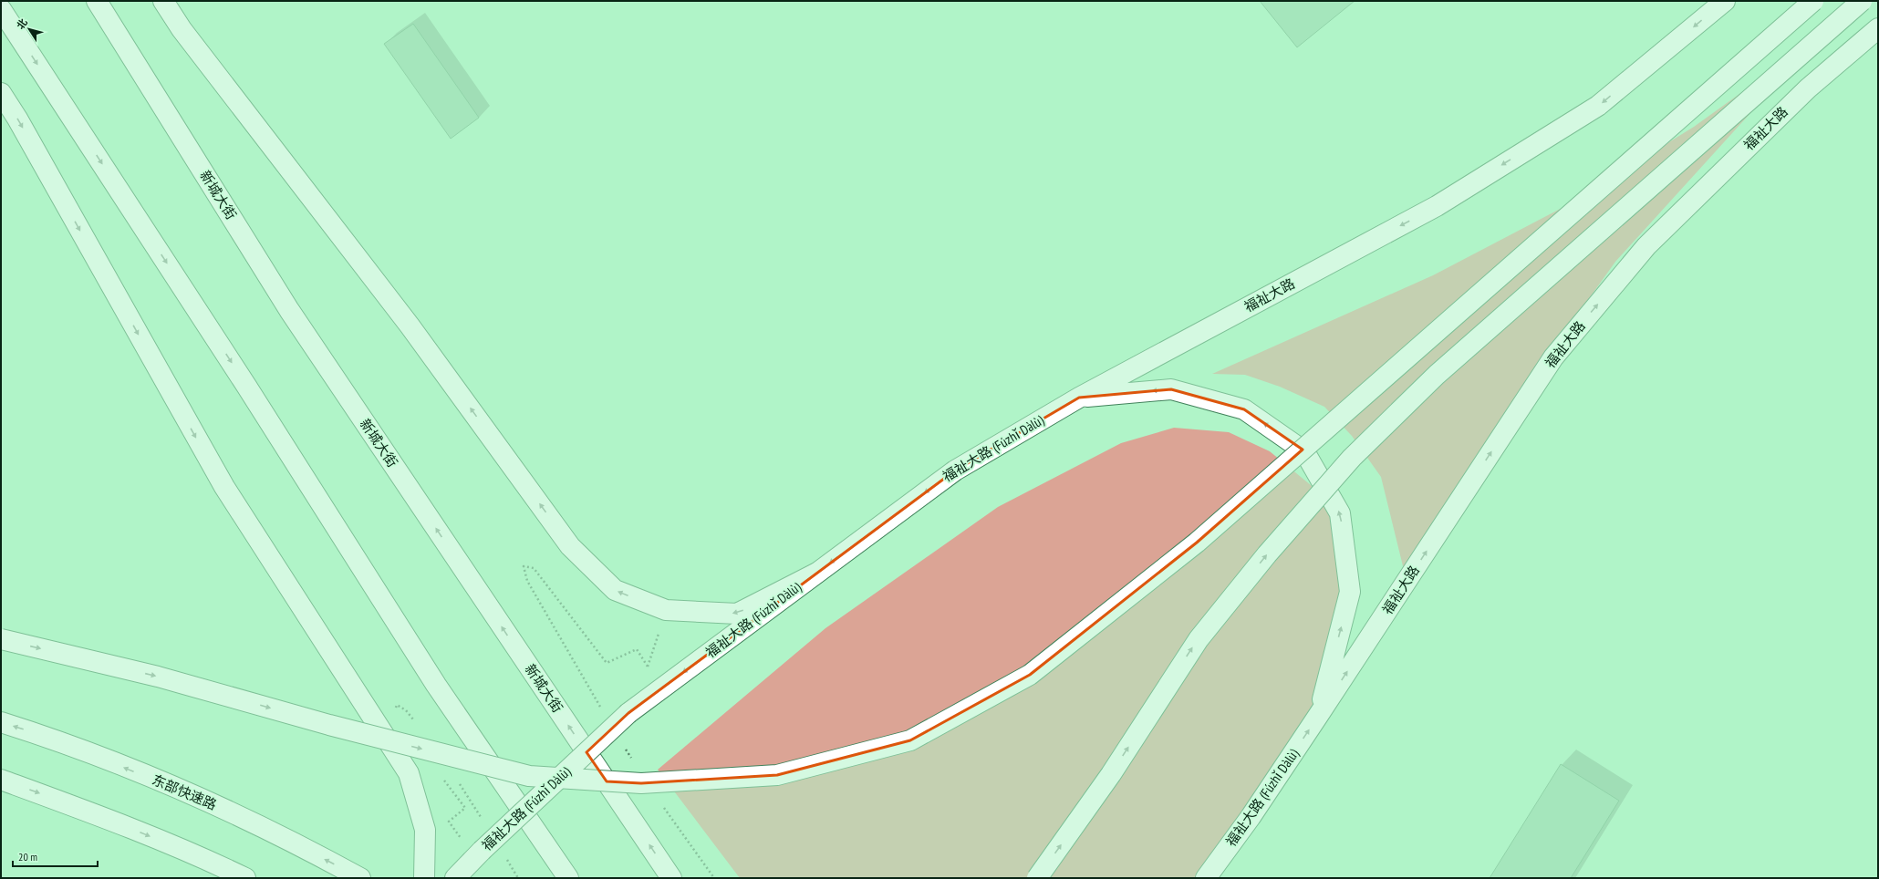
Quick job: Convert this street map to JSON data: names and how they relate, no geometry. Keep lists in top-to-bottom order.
{
  "streets": {
    "main road": [
      "福祉大路",
      "新城大街",
      "福祉大路 (Fúzhǐ Dàlù)",
      "东部快速路"
    ]
  },
  "crossings": [
    ["福祉大路", "福祉大路 (Fúzhǐ Dàlù)"]
  ],
  "scale_bar": "20 m",
  "north": "top left"
}
